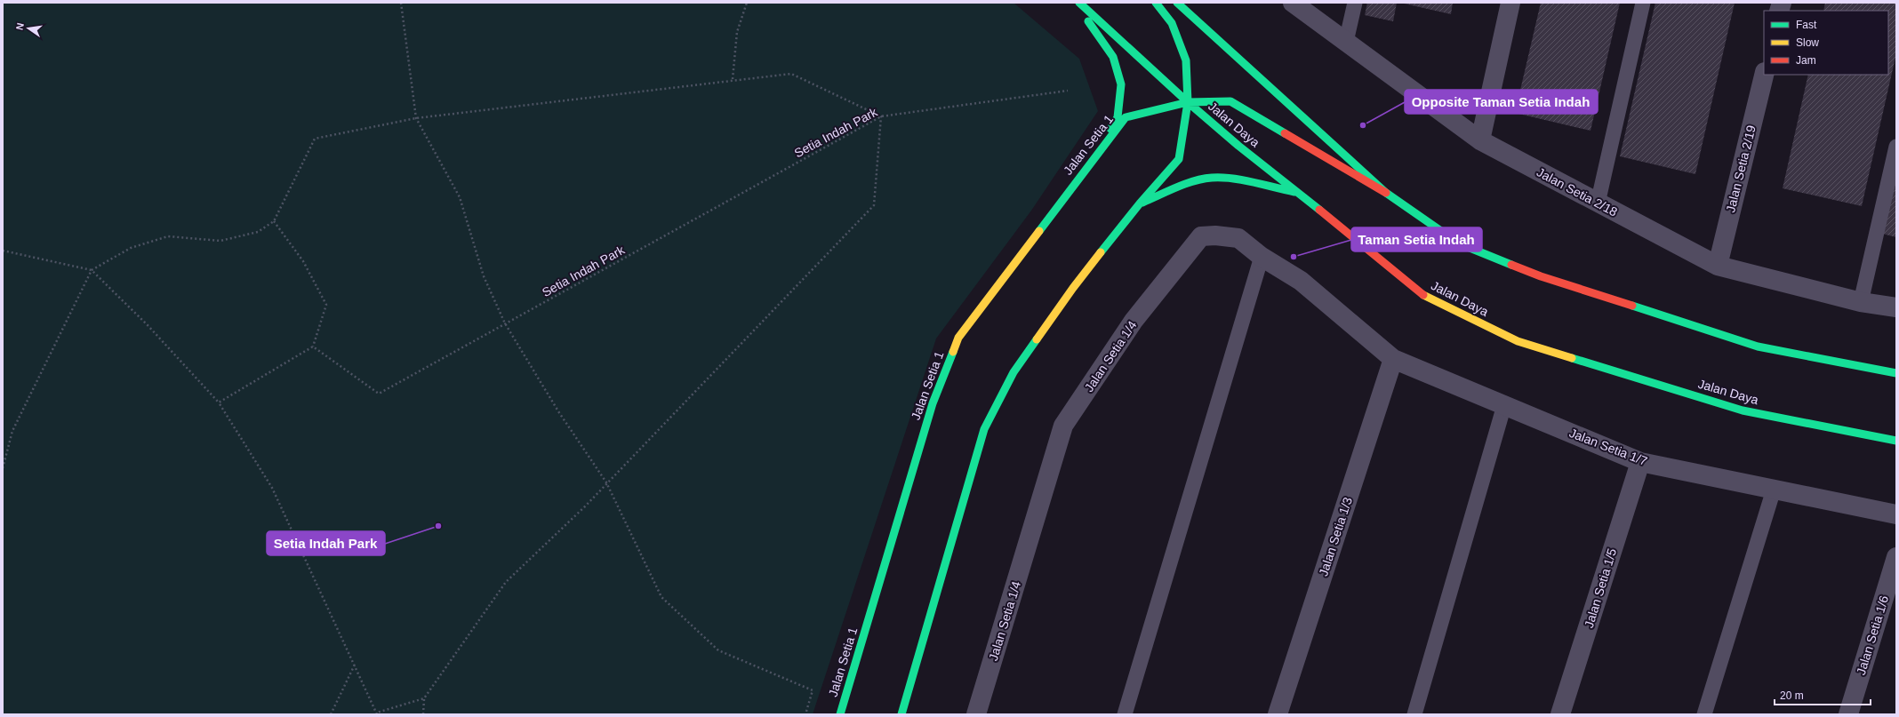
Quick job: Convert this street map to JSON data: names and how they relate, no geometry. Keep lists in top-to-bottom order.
{
  "streets": {
    "main road": ["Jalan Daya", "Jalan Setia 1"],
    "street": [
      "Jalan Setia 2/19",
      "Jalan Setia 2/18",
      "Jalan Setia 1/4",
      "Jalan Setia 1/7",
      "Jalan Setia 1/3",
      "Jalan Setia 1/5",
      "Jalan Setia 1/6"
    ],
    "path": ["Setia Indah Park"]
  },
  "crossings": [
    ["Jalan Daya", "Jalan Setia 1"],
    ["Jalan Setia 2/19", "Jalan Setia 2/18"],
    ["Jalan Setia 1/4", "Jalan Setia 1/7"],
    ["Jalan Setia 1/4", "Jalan Setia 1/3"],
    ["Jalan Setia 1/7", "Jalan Setia 1/3"],
    ["Jalan Setia 1/7", "Jalan Setia 1/5"]
  ],
  "places": ["Opposite Taman Setia Indah", "Taman Setia Indah", "Setia Indah Park"],
  "legend": ["Fast", "Slow", "Jam"],
  "scale_bar": "20 m",
  "north": "left"
}
